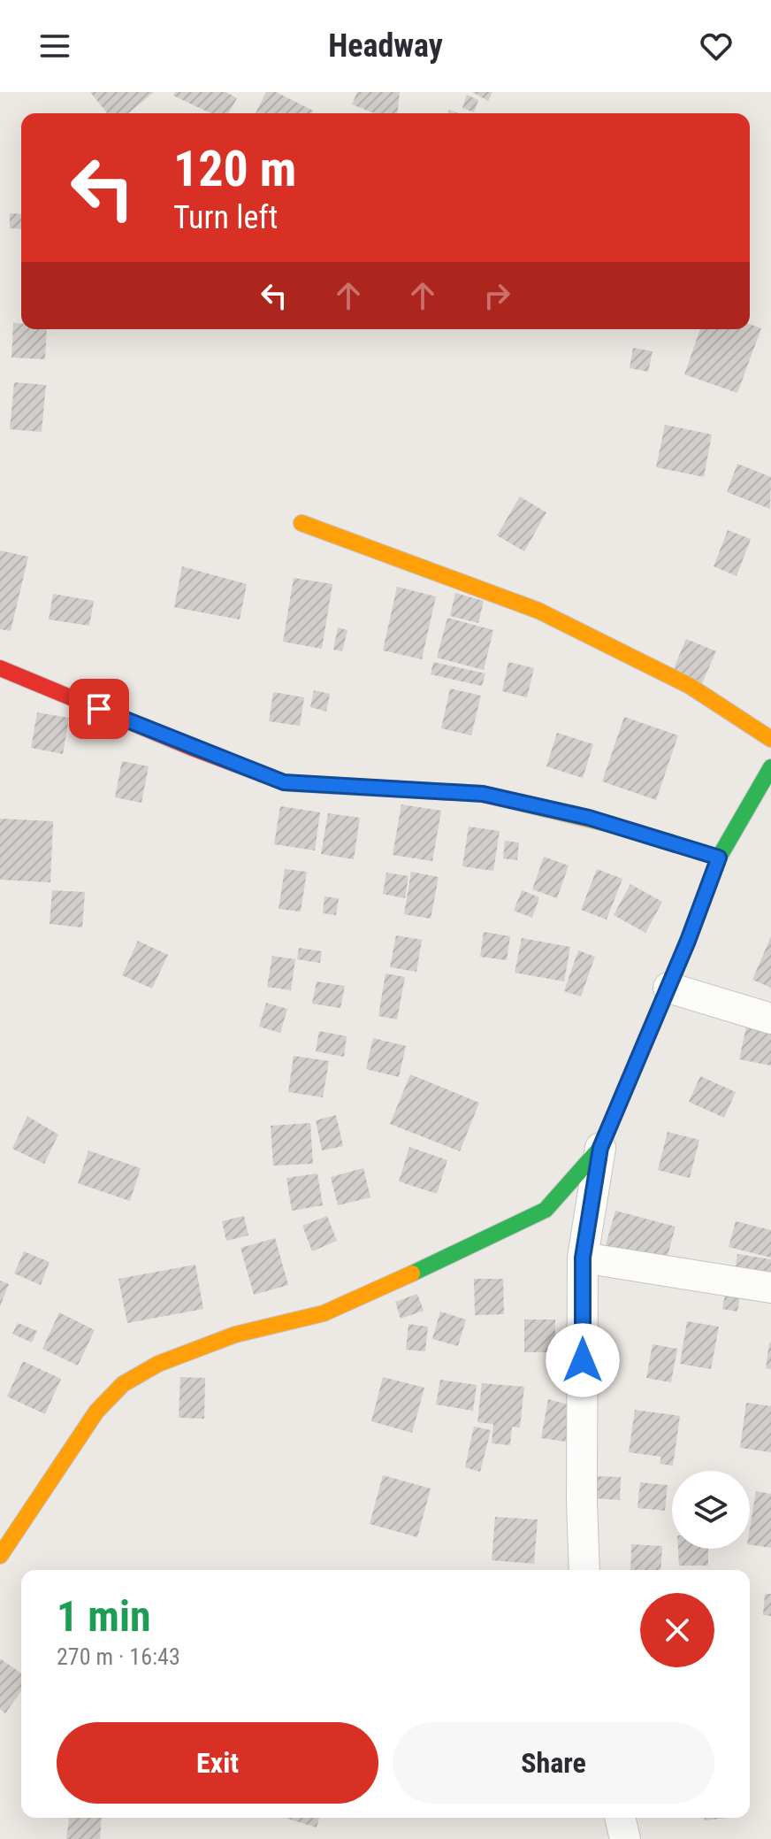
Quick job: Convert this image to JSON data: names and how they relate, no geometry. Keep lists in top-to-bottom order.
{
  "page": {
    "header": "Headway",
    "turn": ["120 m", "Turn left"],
    "heading": ["1 min", "270 m · 16:43"],
    "buttons": ["Exit", "Share"]
  }
}
